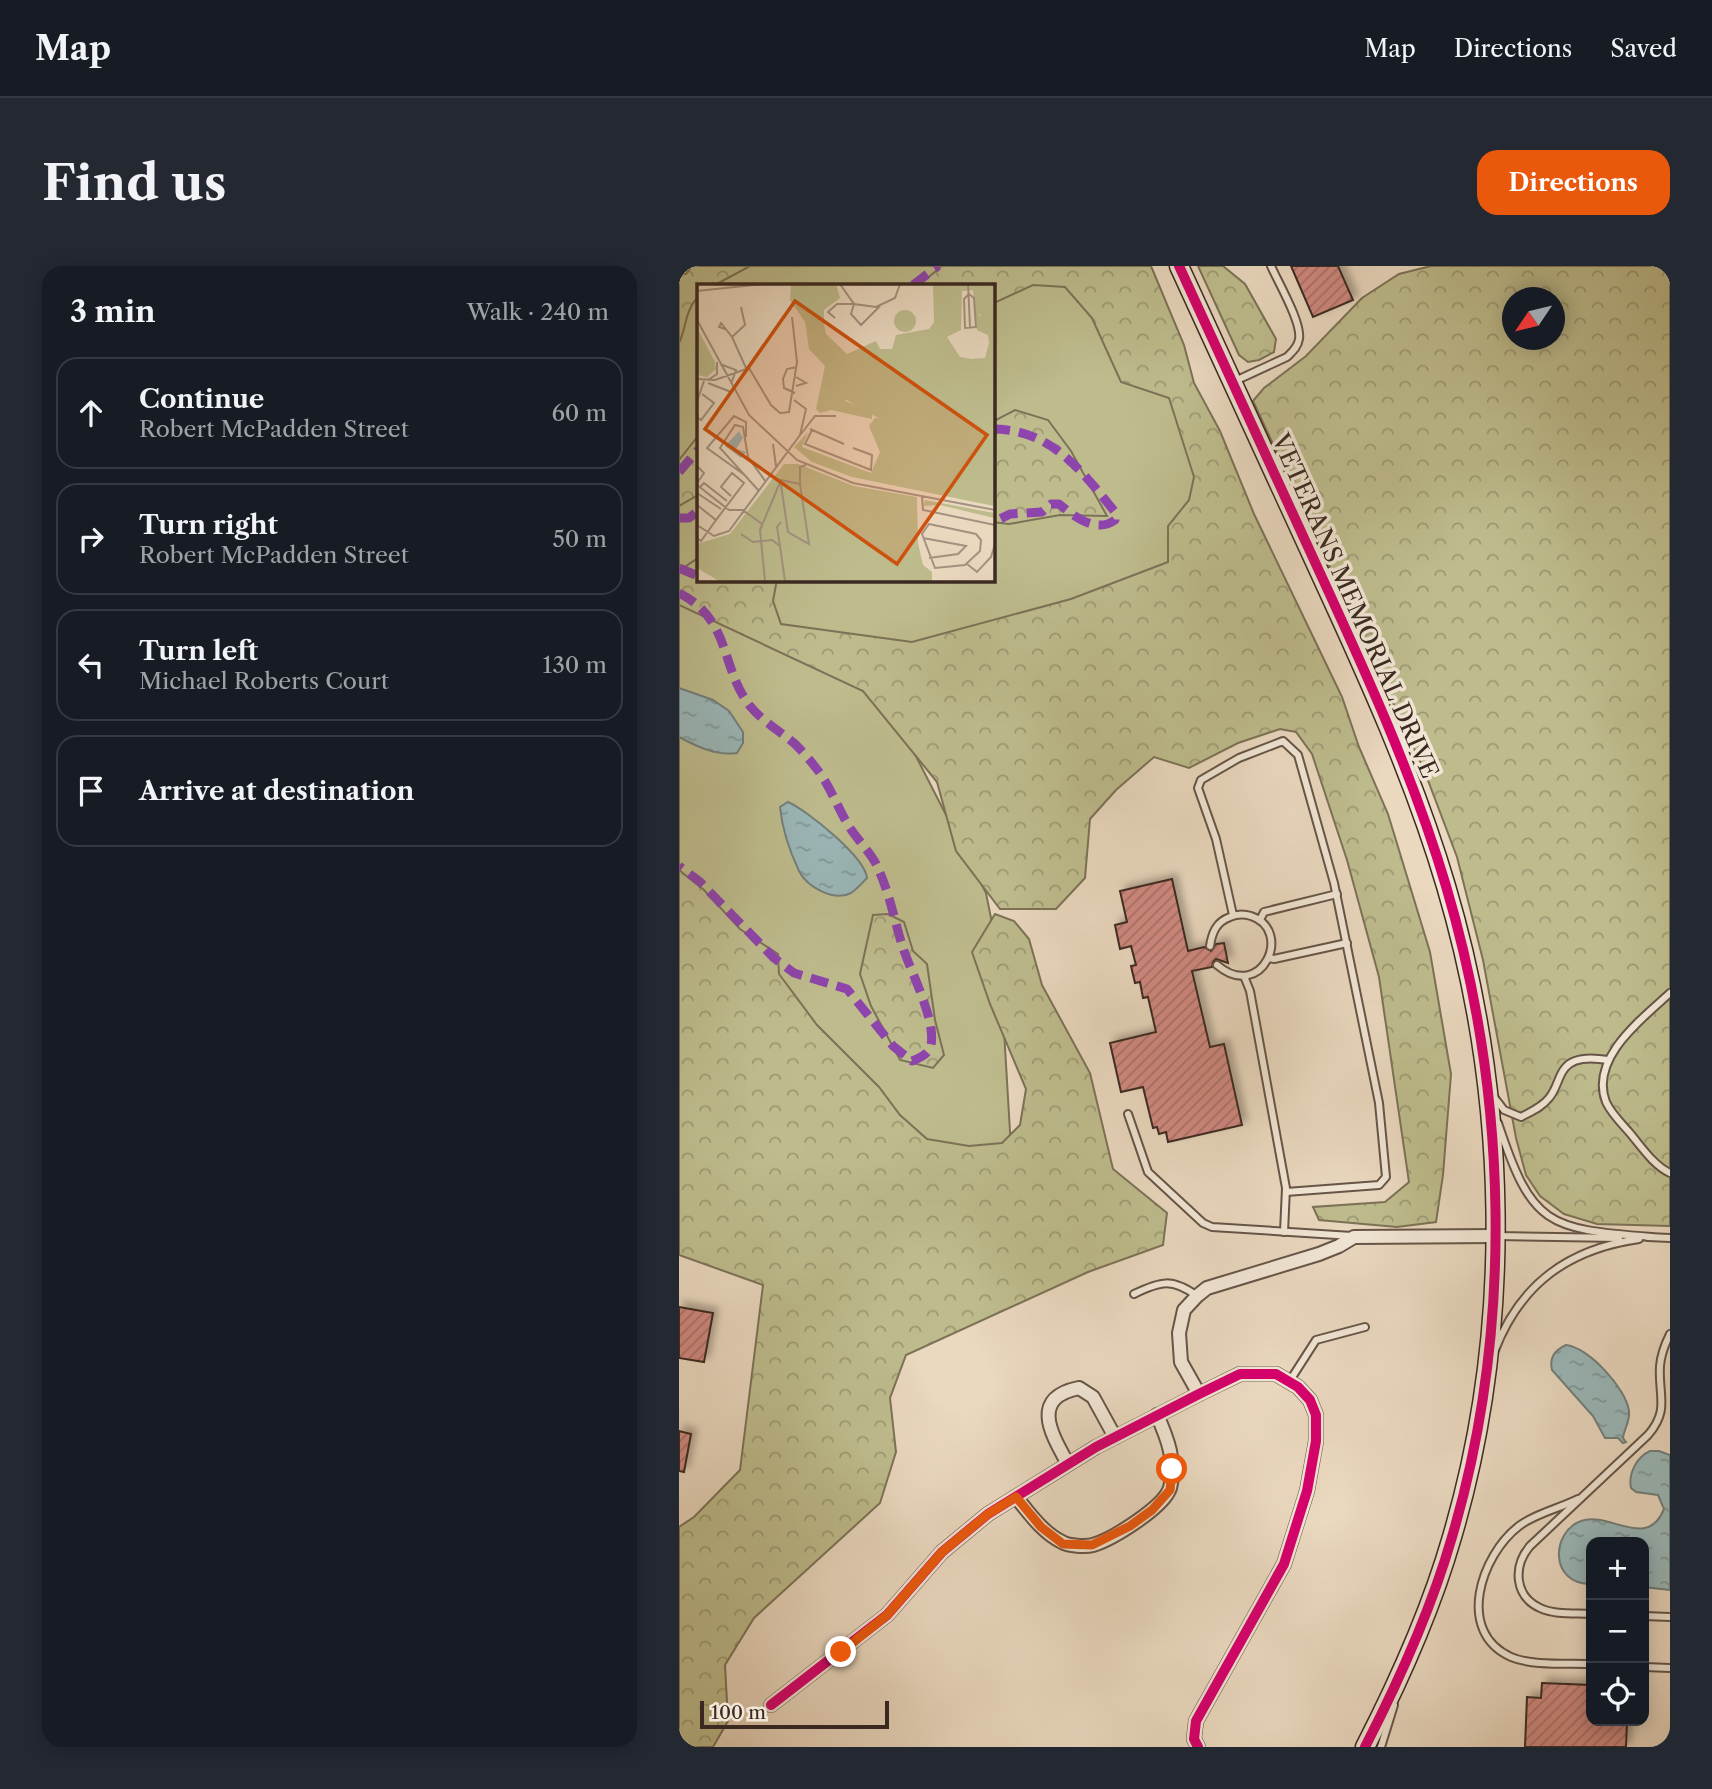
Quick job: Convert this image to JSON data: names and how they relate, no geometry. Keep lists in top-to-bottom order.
{
  "streets": {
    "street": ["VETERANS MEMORIAL DRIVE"]
  },
  "scale_bar": "100 m",
  "north": "bottom left",
  "page": {
    "header": "Map",
    "nav": ["Map", "Directions", "Saved"],
    "buttons": "Directions",
    "title": "Find us",
    "heading": ["3 min", "Walk · 240 m"],
    "list": [
      ["Continue", "Robert McPadden Street", "60 m"],
      ["Turn right", "Robert McPadden Street", "50 m"],
      ["Turn left", "Michael Roberts Court", "130 m"],
      "Arrive at destination"
    ],
    "map_buttons": ["+", "−"],
    "scale": "100 m"
  }
}
